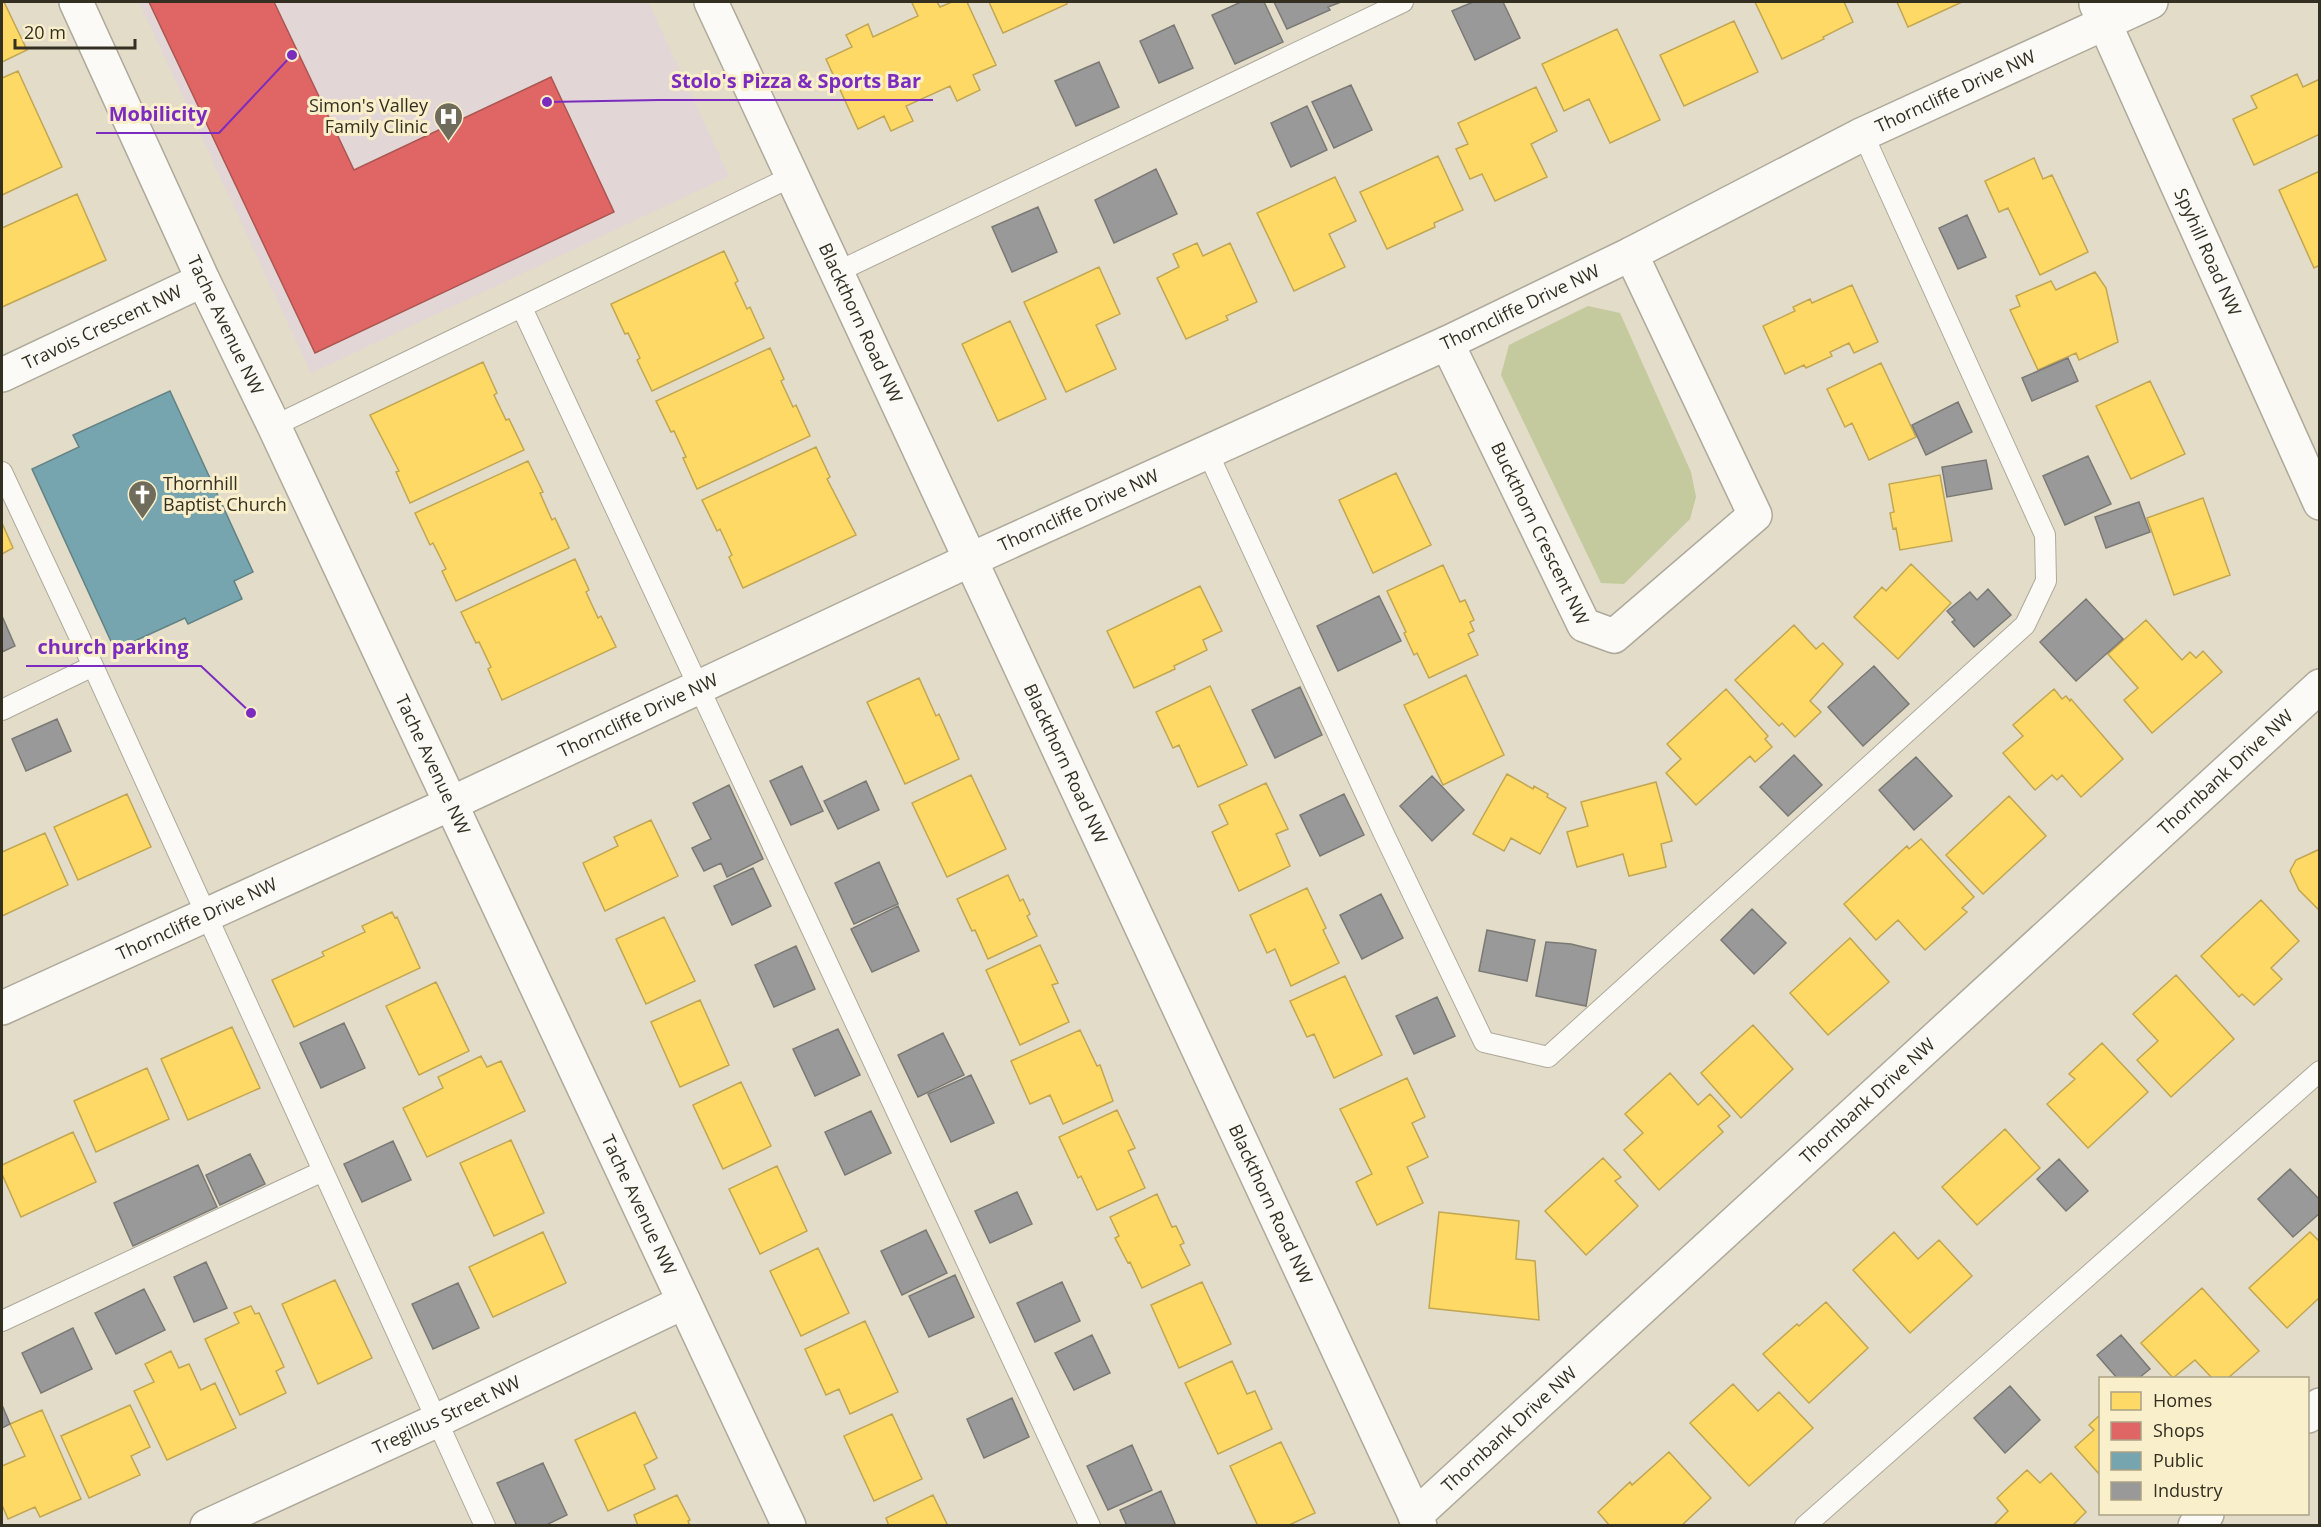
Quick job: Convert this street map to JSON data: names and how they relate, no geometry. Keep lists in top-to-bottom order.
{
  "streets": {
    "street": [
      "Thorncliffe Drive NW",
      "Spyhill Road NW",
      "Blackthorn Road NW",
      "Tache Avenue NW",
      "Travois Crescent NW",
      "Buckthorn Crescent NW",
      "Thornbank Drive NW",
      "Tregillus Street NW"
    ]
  },
  "crossings": [
    ["Thorncliffe Drive NW", "Spyhill Road NW"],
    ["Thorncliffe Drive NW", "Blackthorn Road NW"],
    ["Thorncliffe Drive NW", "Tache Avenue NW"],
    ["Thorncliffe Drive NW", "Buckthorn Crescent NW"],
    ["Blackthorn Road NW", "Thornbank Drive NW"],
    ["Tache Avenue NW", "Travois Crescent NW"],
    ["Tache Avenue NW", "Tregillus Street NW"]
  ],
  "places": {
    "other": ["Mobilicity", "Stolo's Pizza & Sports Bar", "church parking"],
    "hospital": ["Simon's Valley Family Clinic"],
    "church": ["Thornhill Baptist Church"]
  },
  "legend": [
    "Homes",
    "Shops",
    "Public",
    "Industry"
  ],
  "scale_bar": "20 m"
}
